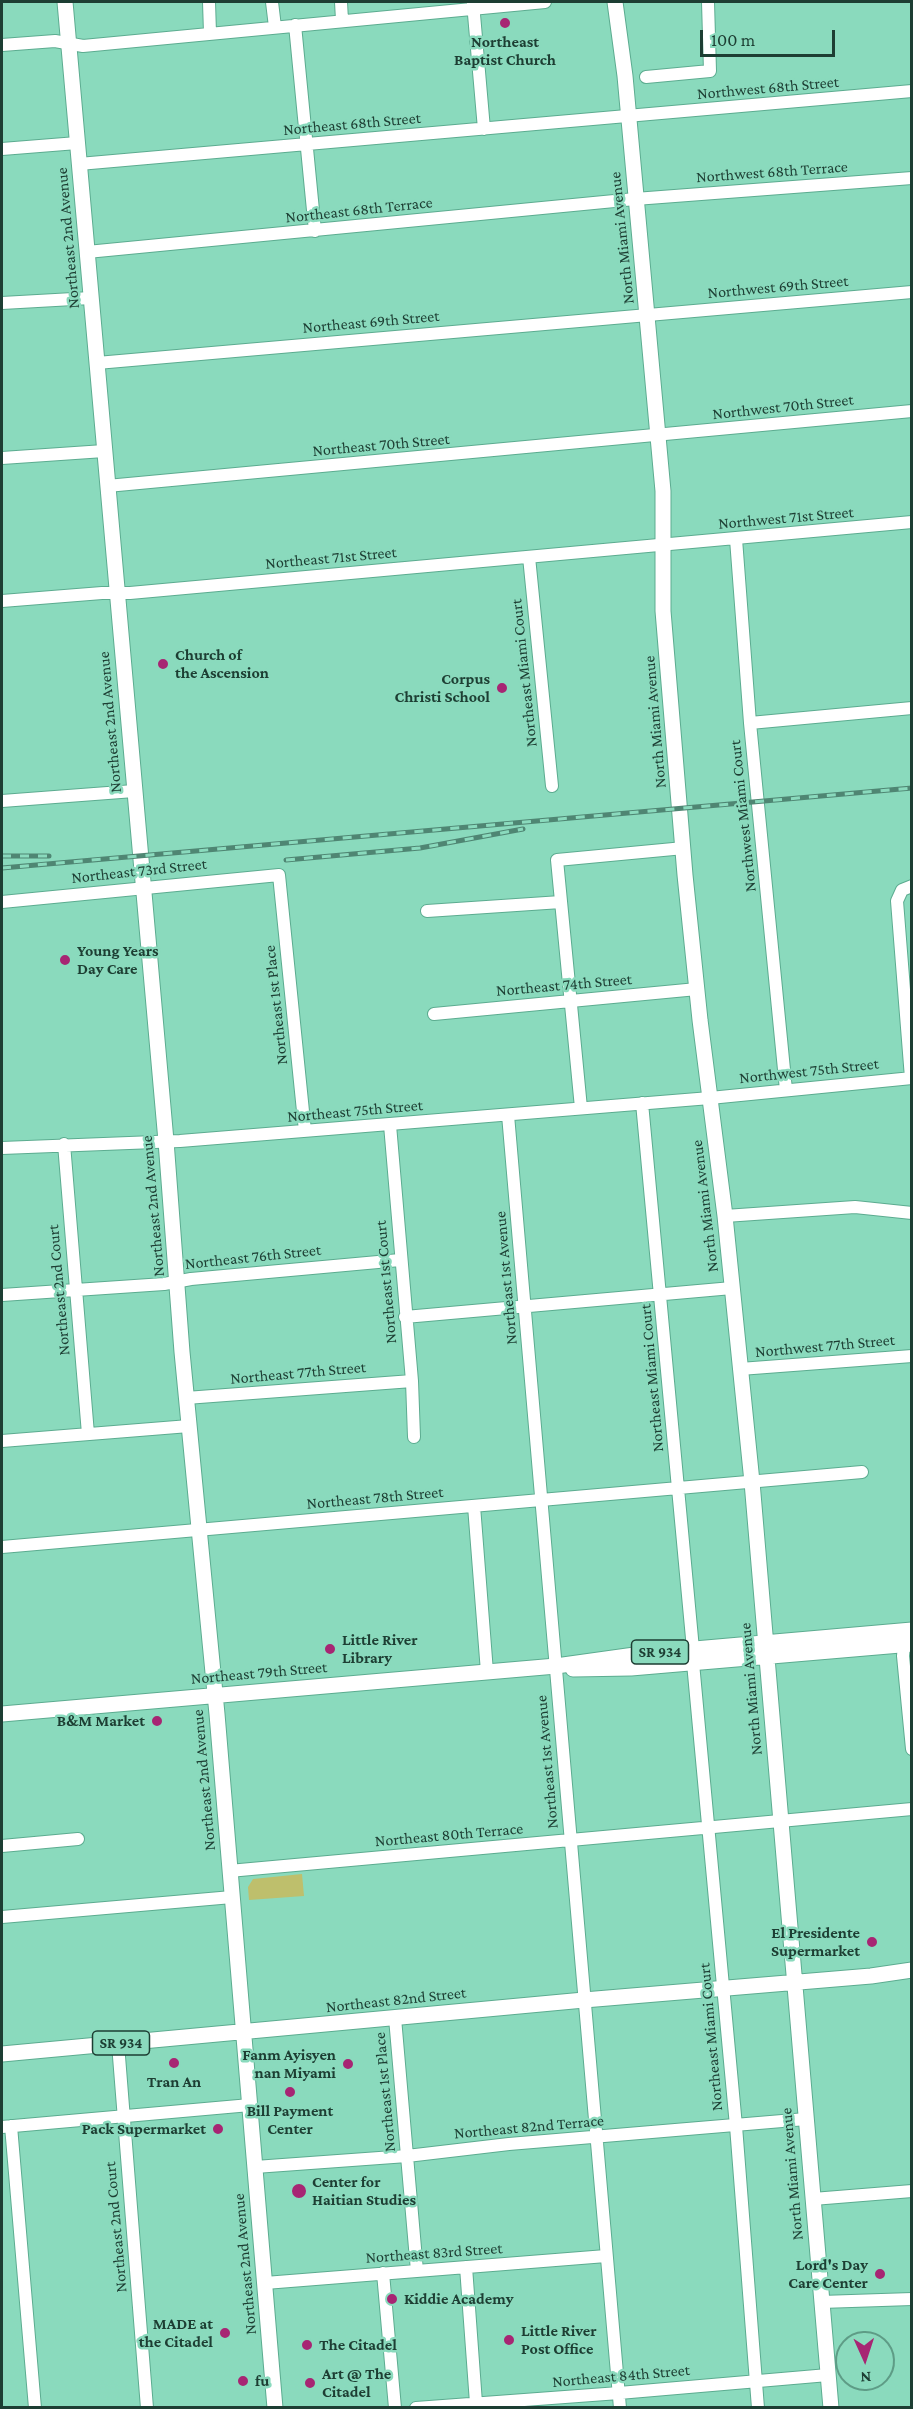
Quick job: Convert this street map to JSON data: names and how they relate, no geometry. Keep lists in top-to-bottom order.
{
  "streets": {
    "main road": [
      "Northeast 2nd Avenue",
      "North Miami Avenue",
      "SR 934",
      "Northeast 79th Street",
      "Northeast 82nd Street"
    ],
    "street": [
      "Northwest 68th Street",
      "Northeast 68th Street",
      "Northwest 68th Terrace",
      "Northeast 68th Terrace",
      "Northwest 69th Street",
      "Northeast 69th Street",
      "Northwest 70th Street",
      "Northeast 70th Street",
      "Northwest 71st Street",
      "Northeast 71st Street",
      "Northeast Miami Court",
      "Northwest Miami Court",
      "Northeast 73rd Street",
      "Northeast 74th Street",
      "Northeast 1st Place",
      "Northwest 75th Street",
      "Northeast 75th Street",
      "Northeast 76th Street",
      "Northeast 1st Avenue",
      "Northeast 1st Court",
      "Northeast 2nd Court",
      "Northwest 77th Street",
      "Northeast 77th Street",
      "Northeast 78th Street",
      "Northeast 80th Terrace",
      "Northeast 82nd Terrace",
      "Northeast 83rd Street",
      "Northeast 84th Street"
    ]
  },
  "crossings": [
    ["Northwest 68th Street", "Northeast 68th Street"],
    ["Northwest 68th Street", "North Miami Avenue"],
    ["Northeast 68th Street", "Northeast 2nd Avenue"],
    ["Northeast 68th Street", "North Miami Avenue"],
    ["Northwest 68th Terrace", "Northeast 68th Terrace"],
    ["Northwest 68th Terrace", "North Miami Avenue"],
    ["Northeast 68th Terrace", "Northeast 2nd Avenue"],
    ["Northeast 68th Terrace", "North Miami Avenue"],
    ["Northeast 2nd Avenue", "Northeast 69th Street"],
    ["Northeast 2nd Avenue", "Northeast 70th Street"],
    ["Northeast 2nd Avenue", "Northeast 71st Street"],
    ["Northeast 2nd Avenue", "Northeast 73rd Street"],
    ["Northeast 2nd Avenue", "Northeast 75th Street"],
    ["Northeast 2nd Avenue", "Northeast 76th Street"],
    ["Northeast 2nd Avenue", "Northeast 77th Street"],
    ["Northeast 2nd Avenue", "Northeast 78th Street"],
    ["Northeast 2nd Avenue", "Northeast 79th Street"],
    ["Northeast 2nd Avenue", "Northeast 80th Terrace"],
    ["Northeast 2nd Avenue", "Northeast 82nd Street"],
    ["Northeast 2nd Avenue", "Northeast 82nd Terrace"],
    ["Northeast 2nd Avenue", "Northeast 83rd Street"],
    ["North Miami Avenue", "Northwest 69th Street"],
    ["North Miami Avenue", "Northeast 69th Street"],
    ["North Miami Avenue", "Northwest 70th Street"],
    ["North Miami Avenue", "Northeast 70th Street"],
    ["North Miami Avenue", "Northwest 71st Street"],
    ["North Miami Avenue", "Northeast 71st Street"],
    ["North Miami Avenue", "Northeast 74th Street"],
    ["North Miami Avenue", "Northwest 75th Street"],
    ["North Miami Avenue", "Northeast 75th Street"],
    ["North Miami Avenue", "Northwest 77th Street"],
    ["North Miami Avenue", "Northeast 78th Street"],
    ["North Miami Avenue", "SR 934"],
    ["North Miami Avenue", "Northeast 79th Street"],
    ["North Miami Avenue", "Northeast 80th Terrace"],
    ["North Miami Avenue", "Northeast 82nd Street"],
    ["North Miami Avenue", "Northeast 82nd Terrace"],
    ["North Miami Avenue", "Northeast 84th Street"],
    ["Northwest 69th Street", "Northeast 69th Street"],
    ["Northwest 70th Street", "Northeast 70th Street"],
    ["Northwest 71st Street", "Northeast 71st Street"],
    ["Northwest 71st Street", "Northwest Miami Court"],
    ["Northeast 71st Street", "Northeast Miami Court"],
    ["Northeast Miami Court", "Northeast 75th Street"],
    ["Northeast Miami Court", "Northeast 78th Street"],
    ["Northeast Miami Court", "Northeast 79th Street"],
    ["Northeast Miami Court", "Northeast 80th Terrace"],
    ["Northeast Miami Court", "Northeast 82nd Street"],
    ["Northeast Miami Court", "Northeast 82nd Terrace"],
    ["Northeast Miami Court", "Northeast 84th Street"],
    ["Northwest Miami Court", "Northwest 75th Street"],
    ["Northeast 73rd Street", "Northeast 1st Place"],
    ["Northeast 1st Place", "Northeast 75th Street"],
    ["Northeast 1st Place", "Northeast 82nd Street"],
    ["Northeast 1st Place", "Northeast 82nd Terrace"],
    ["Northeast 1st Place", "Northeast 83rd Street"],
    ["Northwest 75th Street", "Northeast 75th Street"],
    ["Northeast 75th Street", "Northeast 1st Avenue"],
    ["Northeast 75th Street", "Northeast 1st Court"],
    ["Northeast 75th Street", "Northeast 2nd Court"],
    ["Northeast 76th Street", "Northeast 1st Court"],
    ["Northeast 76th Street", "Northeast 2nd Court"],
    ["Northeast 1st Avenue", "Northeast 78th Street"],
    ["Northeast 1st Avenue", "Northeast 79th Street"],
    ["Northeast 1st Avenue", "Northeast 80th Terrace"],
    ["Northeast 1st Avenue", "Northeast 82nd Street"],
    ["Northeast 1st Avenue", "Northeast 82nd Terrace"],
    ["Northeast 1st Avenue", "Northeast 83rd Street"],
    ["Northeast 1st Avenue", "Northeast 84th Street"],
    ["Northeast 1st Court", "Northeast 77th Street"],
    ["Northeast 2nd Court", "Northeast 82nd Street"],
    ["SR 934", "Northeast 82nd Street"]
  ],
  "places": [
    "Northeast Baptist Church",
    "Church of the Ascension",
    "Corpus Christi School",
    "Young Years Day Care",
    "Little River Library",
    "B&M Market",
    "El Presidente Supermarket",
    "Tran An",
    "Fanm Ayisyen nan Miyami",
    "Bill Payment Center",
    "Pack Supermarket",
    "Center for Haitian Studies",
    "Lord's Day Care Center",
    "Kiddie Academy",
    "MADE at the Citadel",
    "Little River Post Office",
    "The Citadel",
    "fu",
    "Art @ The Citadel"
  ],
  "scale_bar": "100 m",
  "north": "bottom"
}
